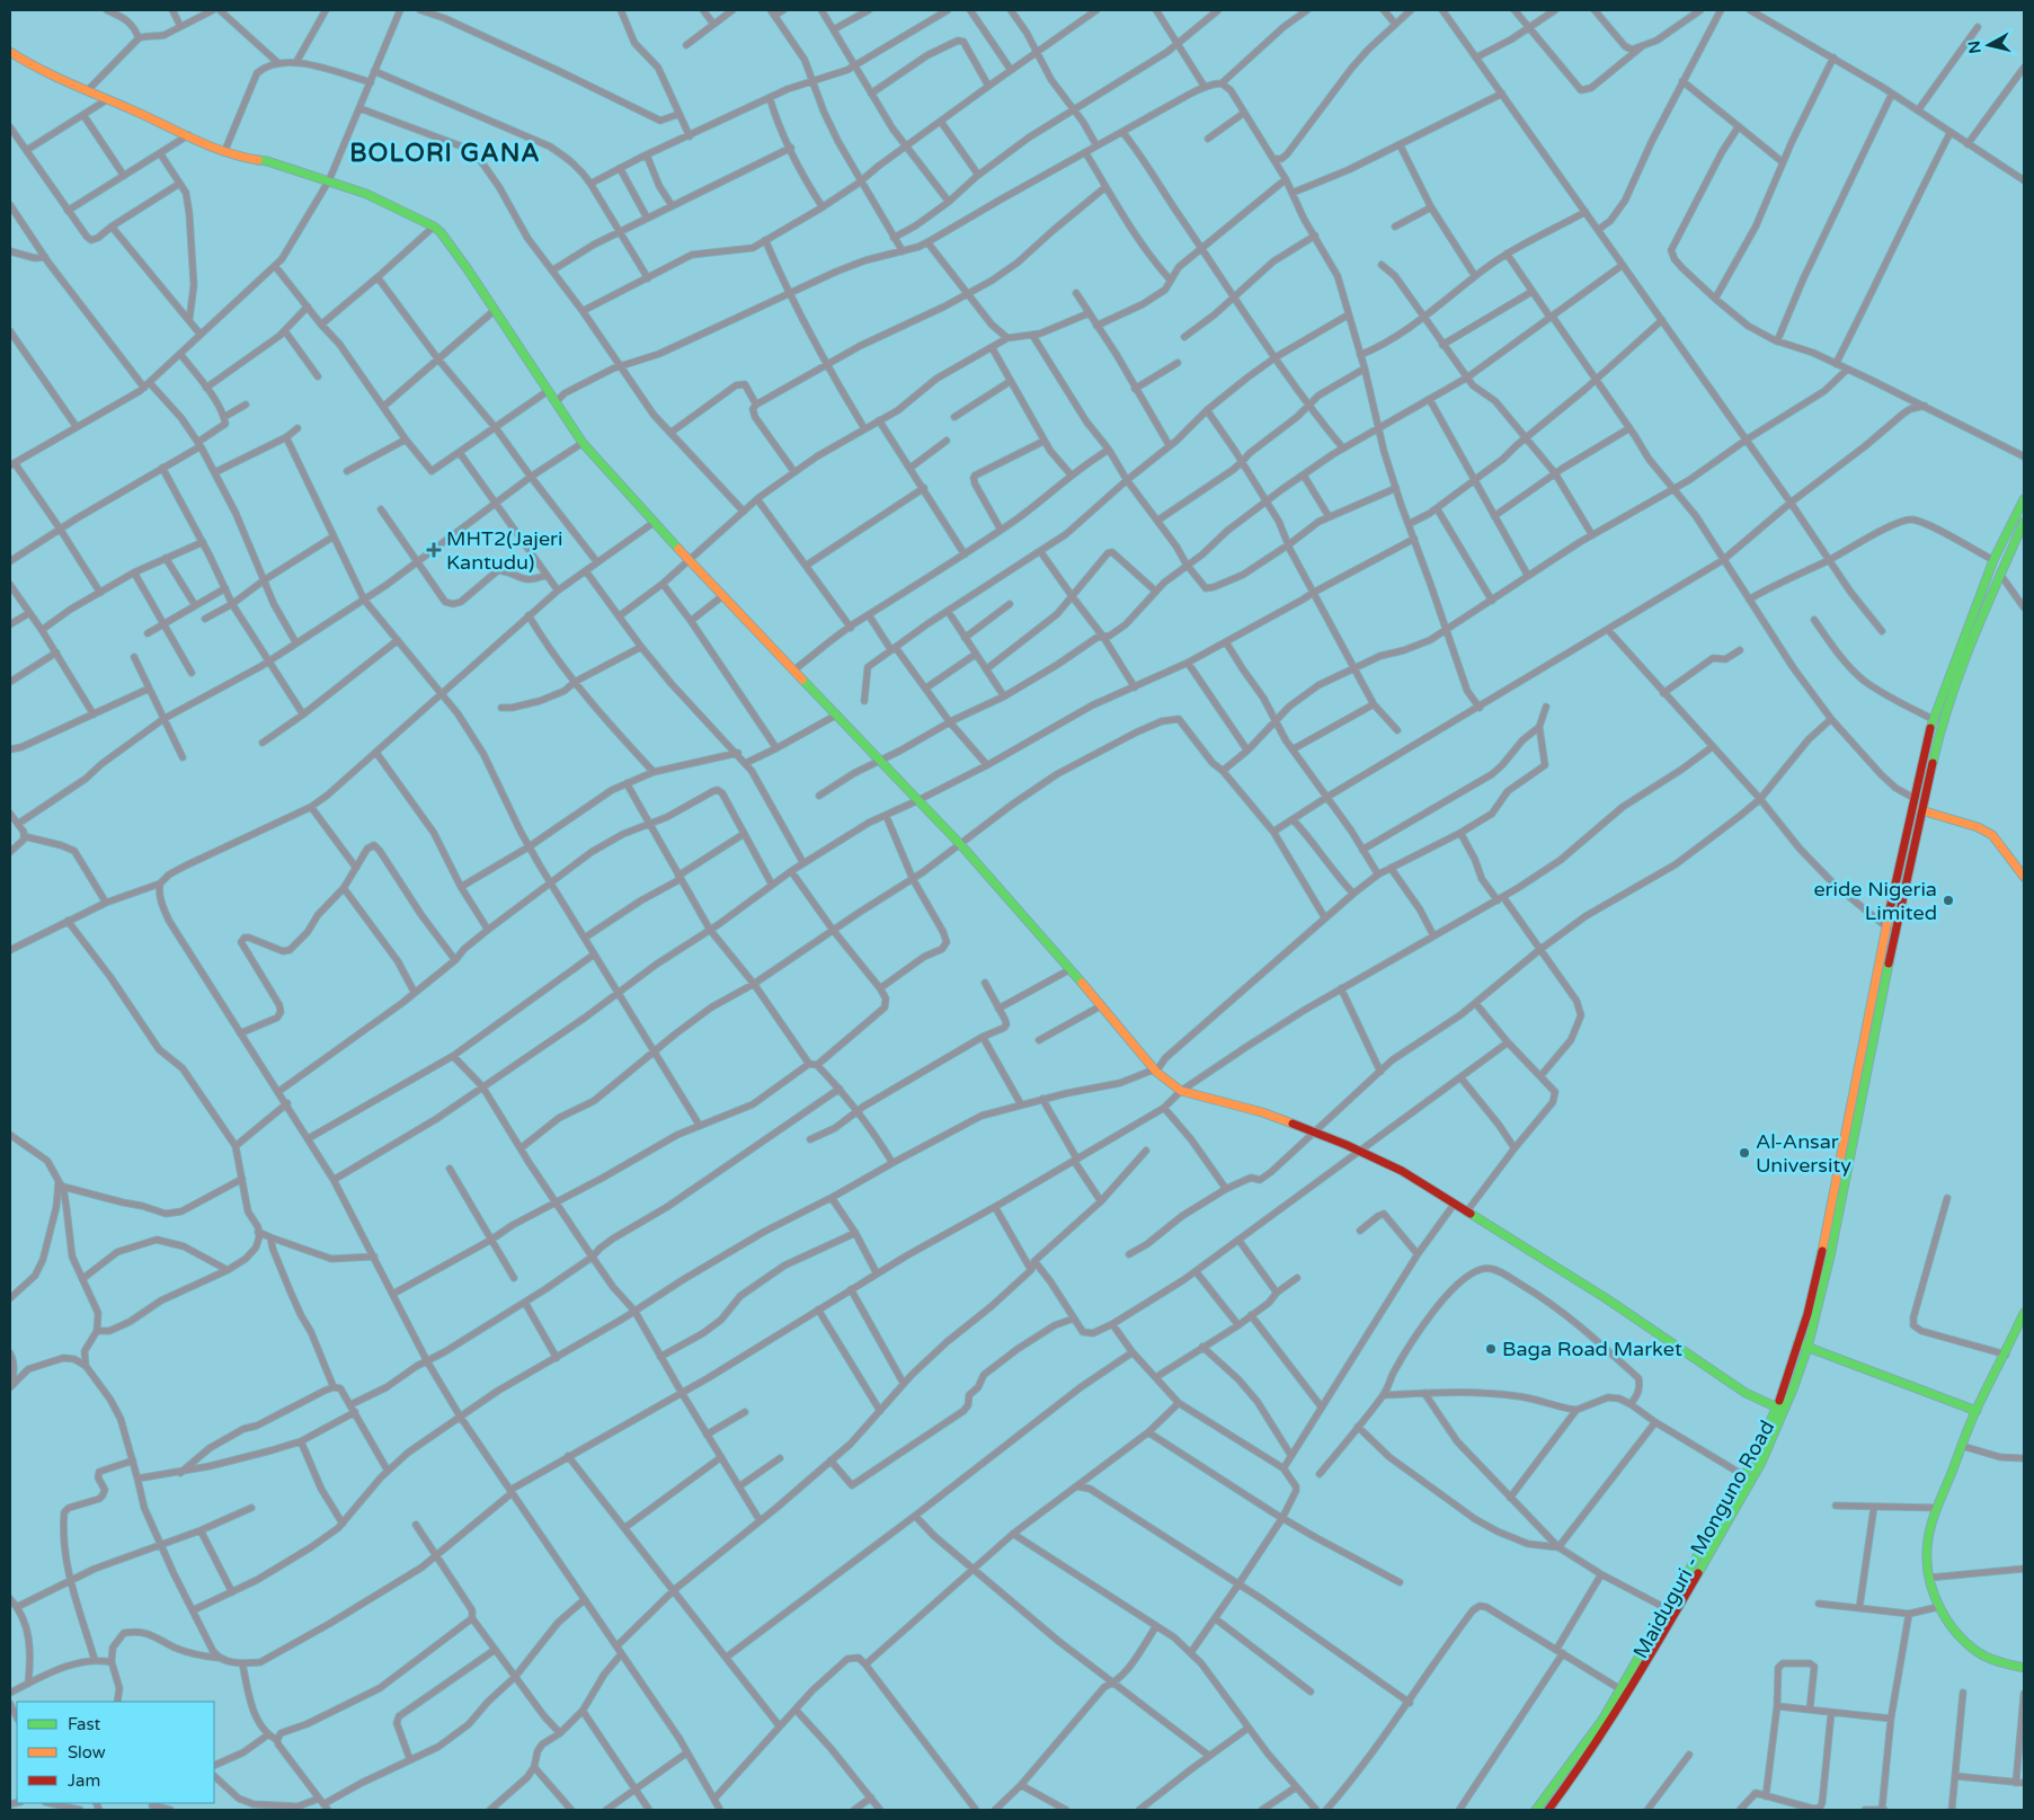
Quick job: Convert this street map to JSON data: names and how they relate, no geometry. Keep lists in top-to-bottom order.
{
  "streets": {
    "street": ["Maiduguri - Monguno Road"]
  },
  "districts": ["BOLORI GANA"],
  "places": {
    "health": ["MHT2(Jajeri Kantudu)"],
    "other": ["eride Nigeria Limited", "Al-Ansar University", "Baga Road Market"]
  },
  "legend": ["Fast", "Slow", "Jam"],
  "north": "left"
}
